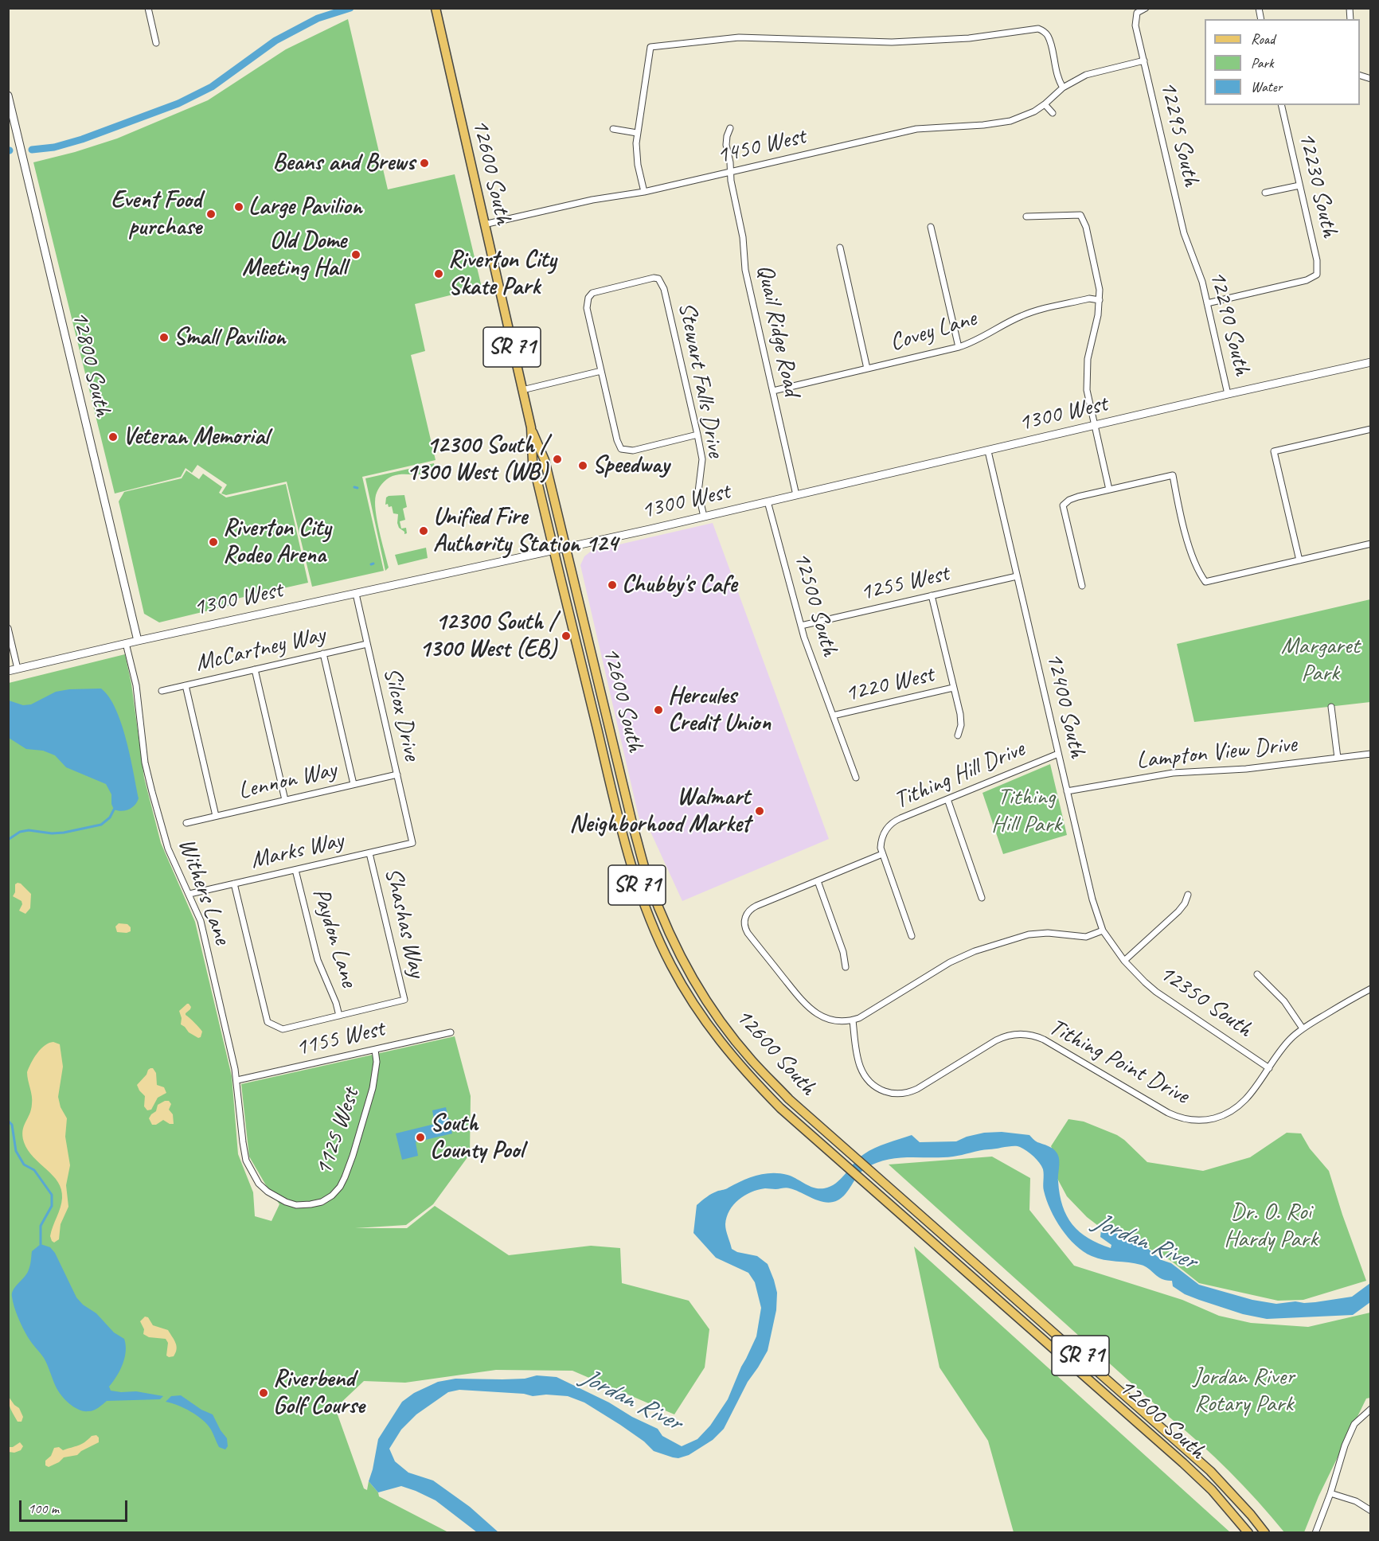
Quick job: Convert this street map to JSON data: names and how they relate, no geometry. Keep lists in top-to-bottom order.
{
  "streets": {
    "main road": ["12600 South", "SR 71"],
    "street": [
      "12295 South",
      "1450 West",
      "12230 South",
      "12290 South",
      "Quail Ridge Road",
      "Covey Lane",
      "12800 South",
      "Stewart Falls Drive",
      "1300 West",
      "1255 West",
      "12500 South",
      "McCartney Way",
      "1220 West",
      "12400 South",
      "Silcox Drive",
      "Lampton View Drive",
      "Tithing Hill Drive",
      "Lennon Way",
      "Marks Way",
      "Withers Lane",
      "Shashas Way",
      "Paydon Lane",
      "12350 South",
      "1155 West",
      "Tithing Point Drive",
      "1125 West"
    ]
  },
  "crossings": [
    ["12295 South", "1450 West"],
    ["12295 South", "12290 South"],
    ["1450 West", "12600 South"],
    ["1450 West", "Quail Ridge Road"],
    ["12600 South", "1300 West"],
    ["12230 South", "12290 South"],
    ["12290 South", "1300 West"],
    ["Quail Ridge Road", "Covey Lane"],
    ["Quail Ridge Road", "1300 West"],
    ["12800 South", "1300 West"],
    ["Stewart Falls Drive", "1300 West"],
    ["1300 West", "12500 South"],
    ["1300 West", "12400 South"],
    ["1300 West", "Silcox Drive"],
    ["1300 West", "Withers Lane"],
    ["1255 West", "12500 South"],
    ["1255 West", "12400 South"],
    ["12500 South", "1220 West"],
    ["McCartney Way", "Silcox Drive"],
    ["12400 South", "Lampton View Drive"],
    ["12400 South", "Tithing Hill Drive"],
    ["12400 South", "12350 South"],
    ["Silcox Drive", "Lennon Way"],
    ["Silcox Drive", "Marks Way"],
    ["Marks Way", "Withers Lane"],
    ["Marks Way", "Shashas Way"],
    ["Marks Way", "Paydon Lane"],
    ["Withers Lane", "1155 West"],
    ["Withers Lane", "1125 West"],
    ["Shashas Way", "Paydon Lane"],
    ["12350 South", "Tithing Point Drive"],
    ["1155 West", "1125 West"]
  ],
  "water": ["Jordan River"],
  "parks": [
    "Margaret Park",
    "Tithing Hill Park",
    "Dr. O. Roi Hardy Park",
    "Jordan River Rotary Park"
  ],
  "places": [
    "Beans and Brews",
    "Large Pavilion",
    "Event Food purchase",
    "Old Dome Meeting Hall",
    "Riverton City Skate Park",
    "Small Pavilion",
    "Veteran Memorial",
    "12300 South / 1300 West (WB)",
    "Speedway",
    "Unified Fire Authority Station 124",
    "Riverton City Rodeo Arena",
    "Chubby's Cafe",
    "12300 South / 1300 West (EB)",
    "Hercules Credit Union",
    "Walmart Neighborhood Market",
    "South County Pool",
    "Riverbend Golf Course"
  ],
  "legend": ["Road", "Park", "Water"],
  "scale_bar": "100 m"
}
